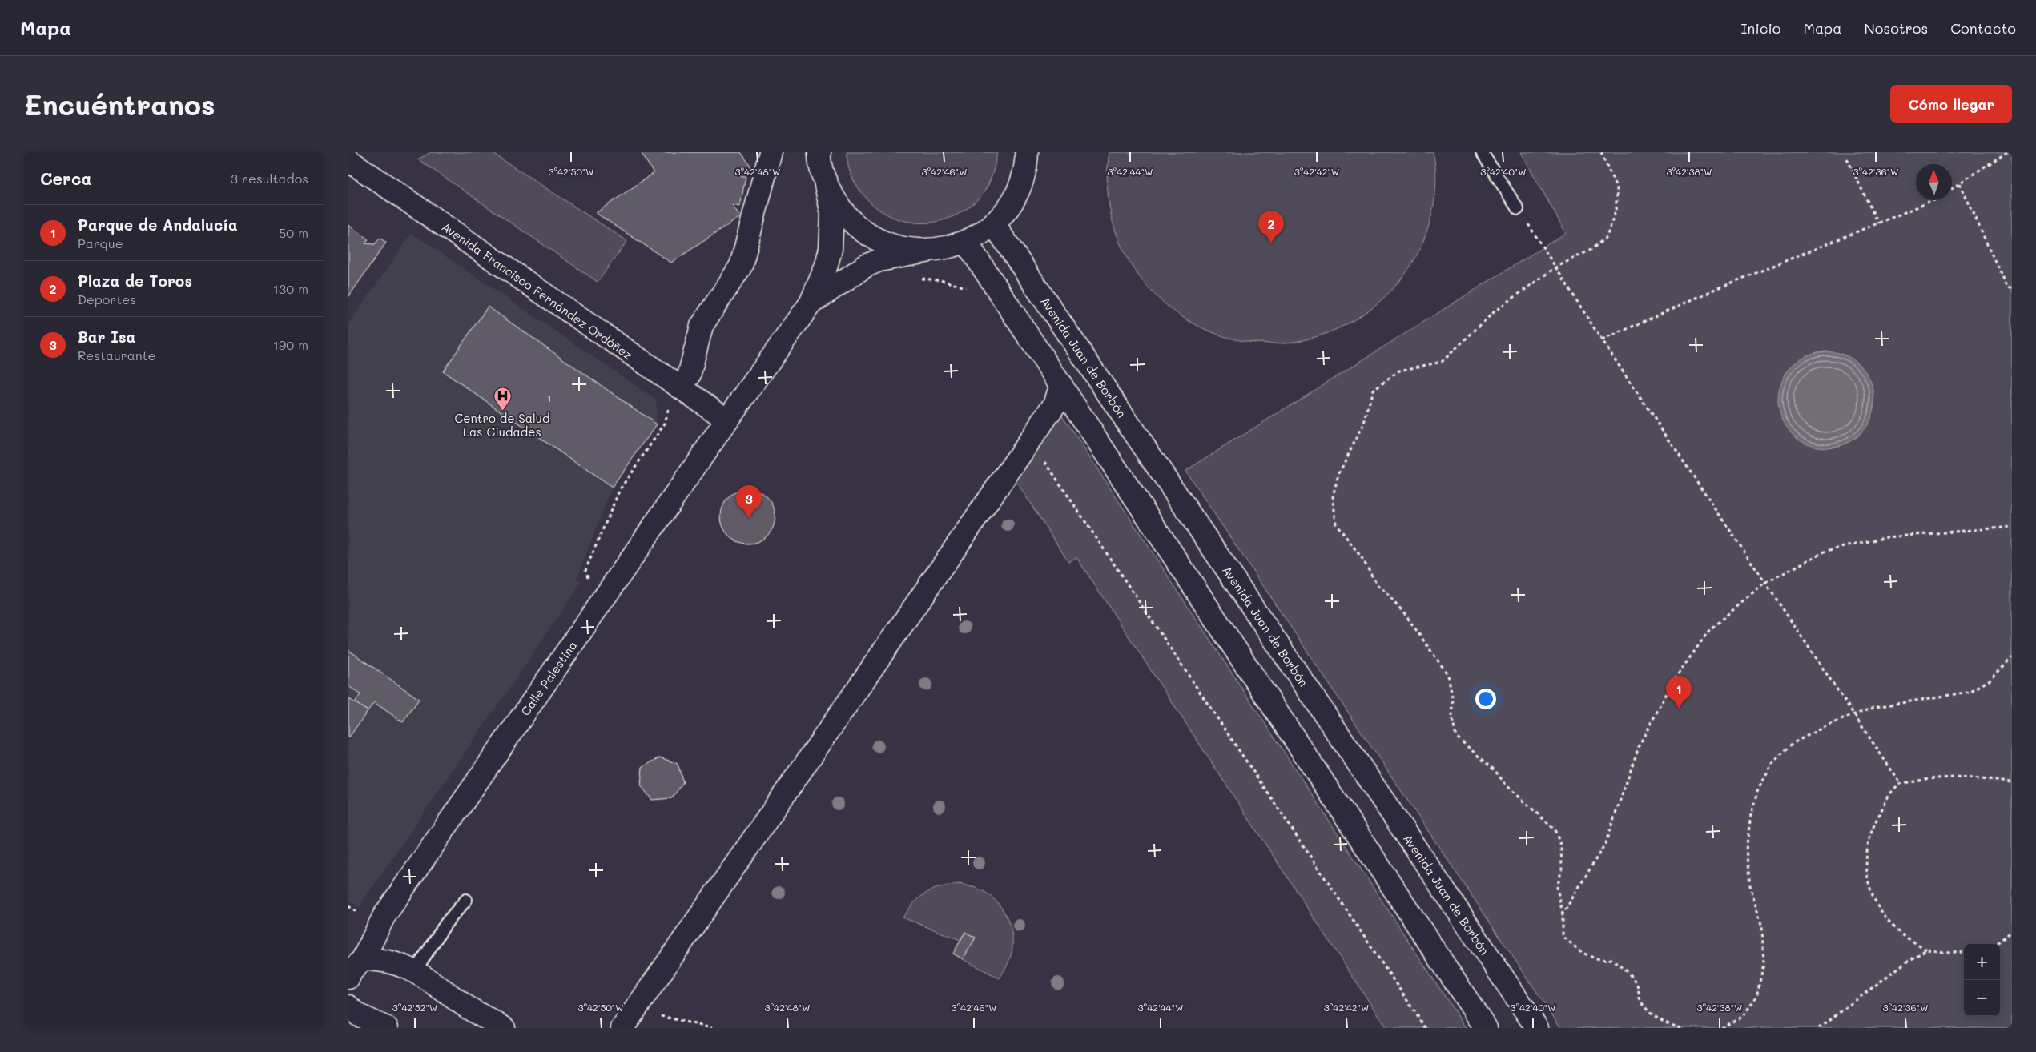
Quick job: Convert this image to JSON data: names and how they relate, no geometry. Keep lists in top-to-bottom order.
{
  "streets": {
    "street": ["Avenida Francisco Fernández Ordóñez", "Avenida Juan de Borbón", "Calle Palestina"]
  },
  "crossings": [
    ["Avenida Francisco Fernández Ordóñez", "Calle Palestina"],
    ["Avenida Juan de Borbón", "Calle Palestina"]
  ],
  "places": {
    "hospital": ["Centro de Salud Las Ciudades"]
  },
  "house_numbers": ["1"],
  "north": "top",
  "page": {
    "header": "Mapa",
    "nav": [
      "Inicio",
      "Mapa",
      "Nosotros",
      "Contacto"
    ],
    "buttons": "Cómo llegar",
    "title": "Encuéntranos",
    "heading": ["Cerca", "3 resultados"],
    "list": [
      {
        "mark": "1",
        "name": "Parque de Andalucía",
        "note": "Parque",
        "value": "50 m"
      },
      {
        "mark": "2",
        "name": "Plaza de Toros",
        "note": "Deportes",
        "value": "130 m"
      },
      {
        "mark": "3",
        "name": "Bar Isa",
        "note": "Restaurante",
        "value": "190 m"
      }
    ],
    "pins": ["2", "3", "1"],
    "map_buttons": ["+", "−"]
  },
  "coordinates": [
    "3°42'50\"W",
    "3°42'48\"W",
    "3°42'46\"W",
    "3°42'44\"W",
    "3°42'42\"W",
    "3°42'40\"W",
    "3°42'38\"W",
    "3°42'36\"W",
    "3°42'52\"W"
  ]
}
